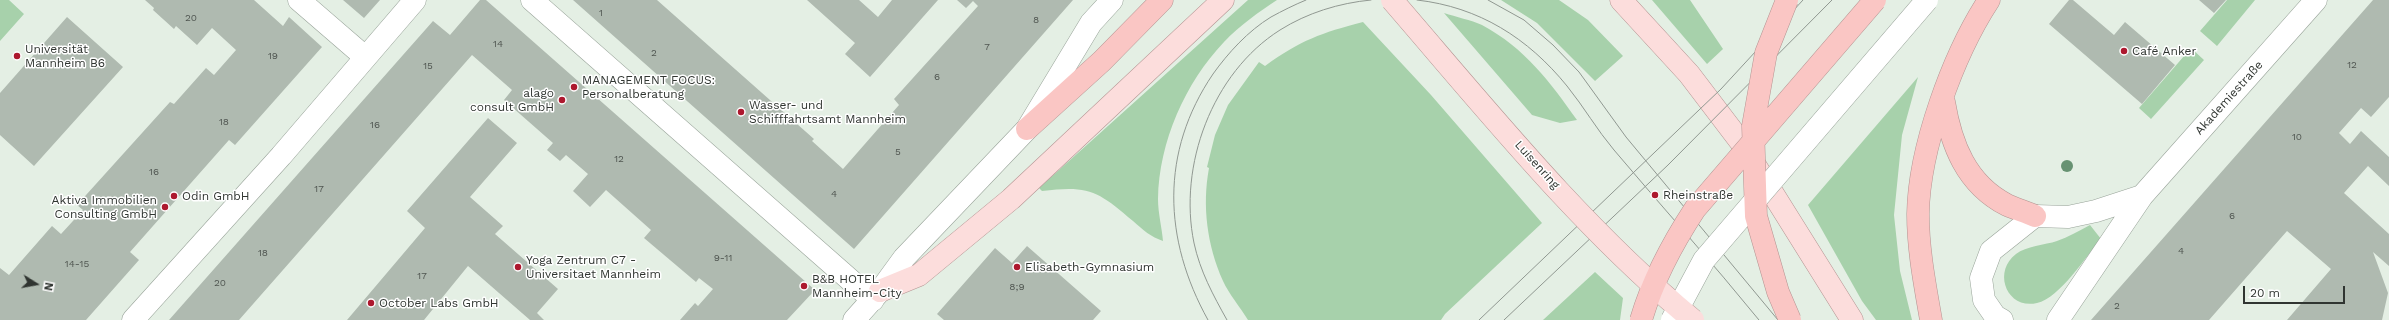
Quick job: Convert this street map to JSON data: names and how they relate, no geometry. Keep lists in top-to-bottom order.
{
  "streets": {
    "main road": ["Luisenring"],
    "street": ["Akademiestraße"]
  },
  "places": [
    "Café Anker",
    "Universität Mannheim B6",
    "MANAGEMENT FOCUS: Personalberatung",
    "alago consult GmbH",
    "Wasser- und Schifffahrtsamt Mannheim",
    "Rheinstraße",
    "Odin GmbH",
    "Aktiva Immobilien Consulting GmbH",
    "Yoga Zentrum C7 - Universitaet Mannheim",
    "Elisabeth-Gymnasium",
    "B&B HOTEL Mannheim-City",
    "October Labs GmbH"
  ],
  "house_numbers": [
    "1",
    "20",
    "8",
    "14",
    "7",
    "2",
    "19",
    "12",
    "15",
    "6",
    "18",
    "16",
    "10",
    "5",
    "12",
    "16",
    "17",
    "4",
    "6",
    "4",
    "18",
    "9-11",
    "14-15",
    "17",
    "20",
    "8;9",
    "2"
  ],
  "scale_bar": "20 m",
  "north": "right"
}
